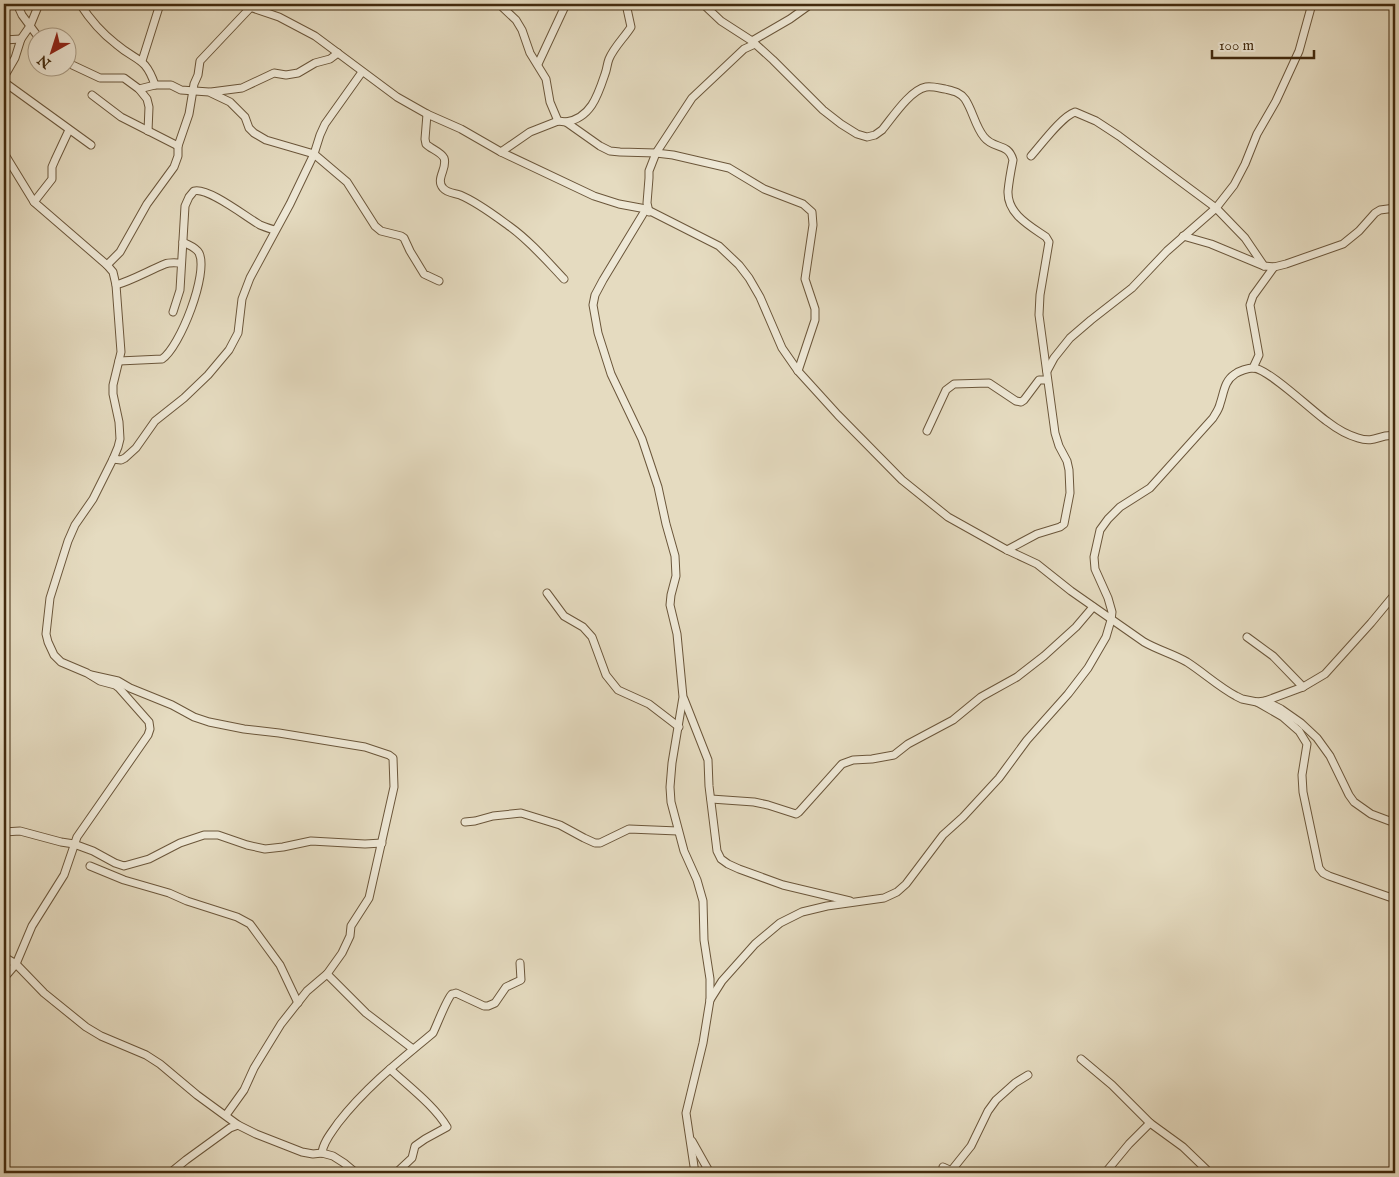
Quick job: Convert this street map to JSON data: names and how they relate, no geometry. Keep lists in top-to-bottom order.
{
  "scale_bar": "100 m",
  "north": "bottom left"
}
